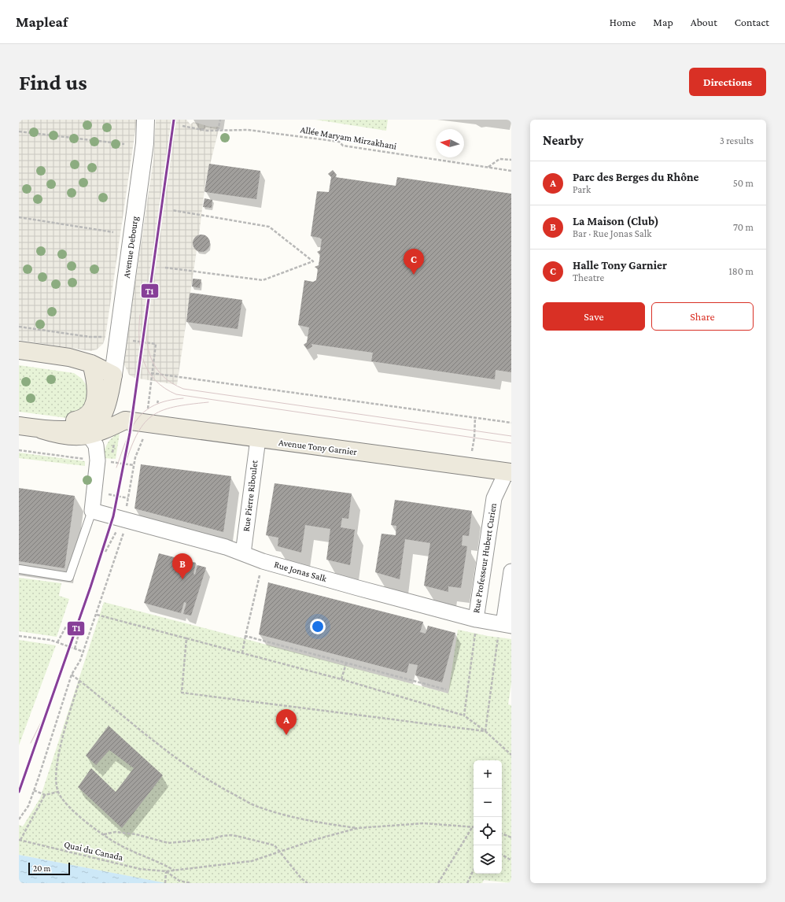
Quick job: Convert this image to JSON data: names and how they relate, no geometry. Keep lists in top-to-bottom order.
{
  "streets": {
    "main road": ["Avenue Tony Garnier"],
    "street": [
      "Avenue Debourg",
      "Rue Pierre Riboulet",
      "Rue Professeur Hubert Curien",
      "Rue Jonas Salk"
    ],
    "path": ["Allée Maryam Mirzakhani", "Quai du Canada"]
  },
  "crossings": [
    ["Avenue Tony Garnier", "Rue Pierre Riboulet"],
    ["Avenue Tony Garnier", "Rue Professeur Hubert Curien"],
    ["Rue Pierre Riboulet", "Rue Jonas Salk"],
    ["Rue Professeur Hubert Curien", "Rue Jonas Salk"]
  ],
  "lines": ["transit line T1"],
  "scale_bar": "20 m",
  "north": "left",
  "page": {
    "header": "Mapleaf",
    "nav": [
      "Home",
      "Map",
      "About",
      "Contact"
    ],
    "buttons": [
      "Directions",
      ["Save", "Share"]
    ],
    "title": "Find us",
    "heading": ["Nearby", "3 results"],
    "list": [
      {
        "mark": "A",
        "name": "Parc des Berges du Rhône",
        "note": "Park",
        "value": "50 m"
      },
      {
        "mark": "B",
        "name": "La Maison (Club)",
        "note": "Bar · Rue Jonas Salk",
        "value": "70 m"
      },
      {
        "mark": "C",
        "name": "Halle Tony Garnier",
        "note": "Theatre",
        "value": "180 m"
      }
    ],
    "pins": ["C", "B", "A"],
    "map_buttons": ["+", "−"],
    "scale": "20 m"
  }
}
